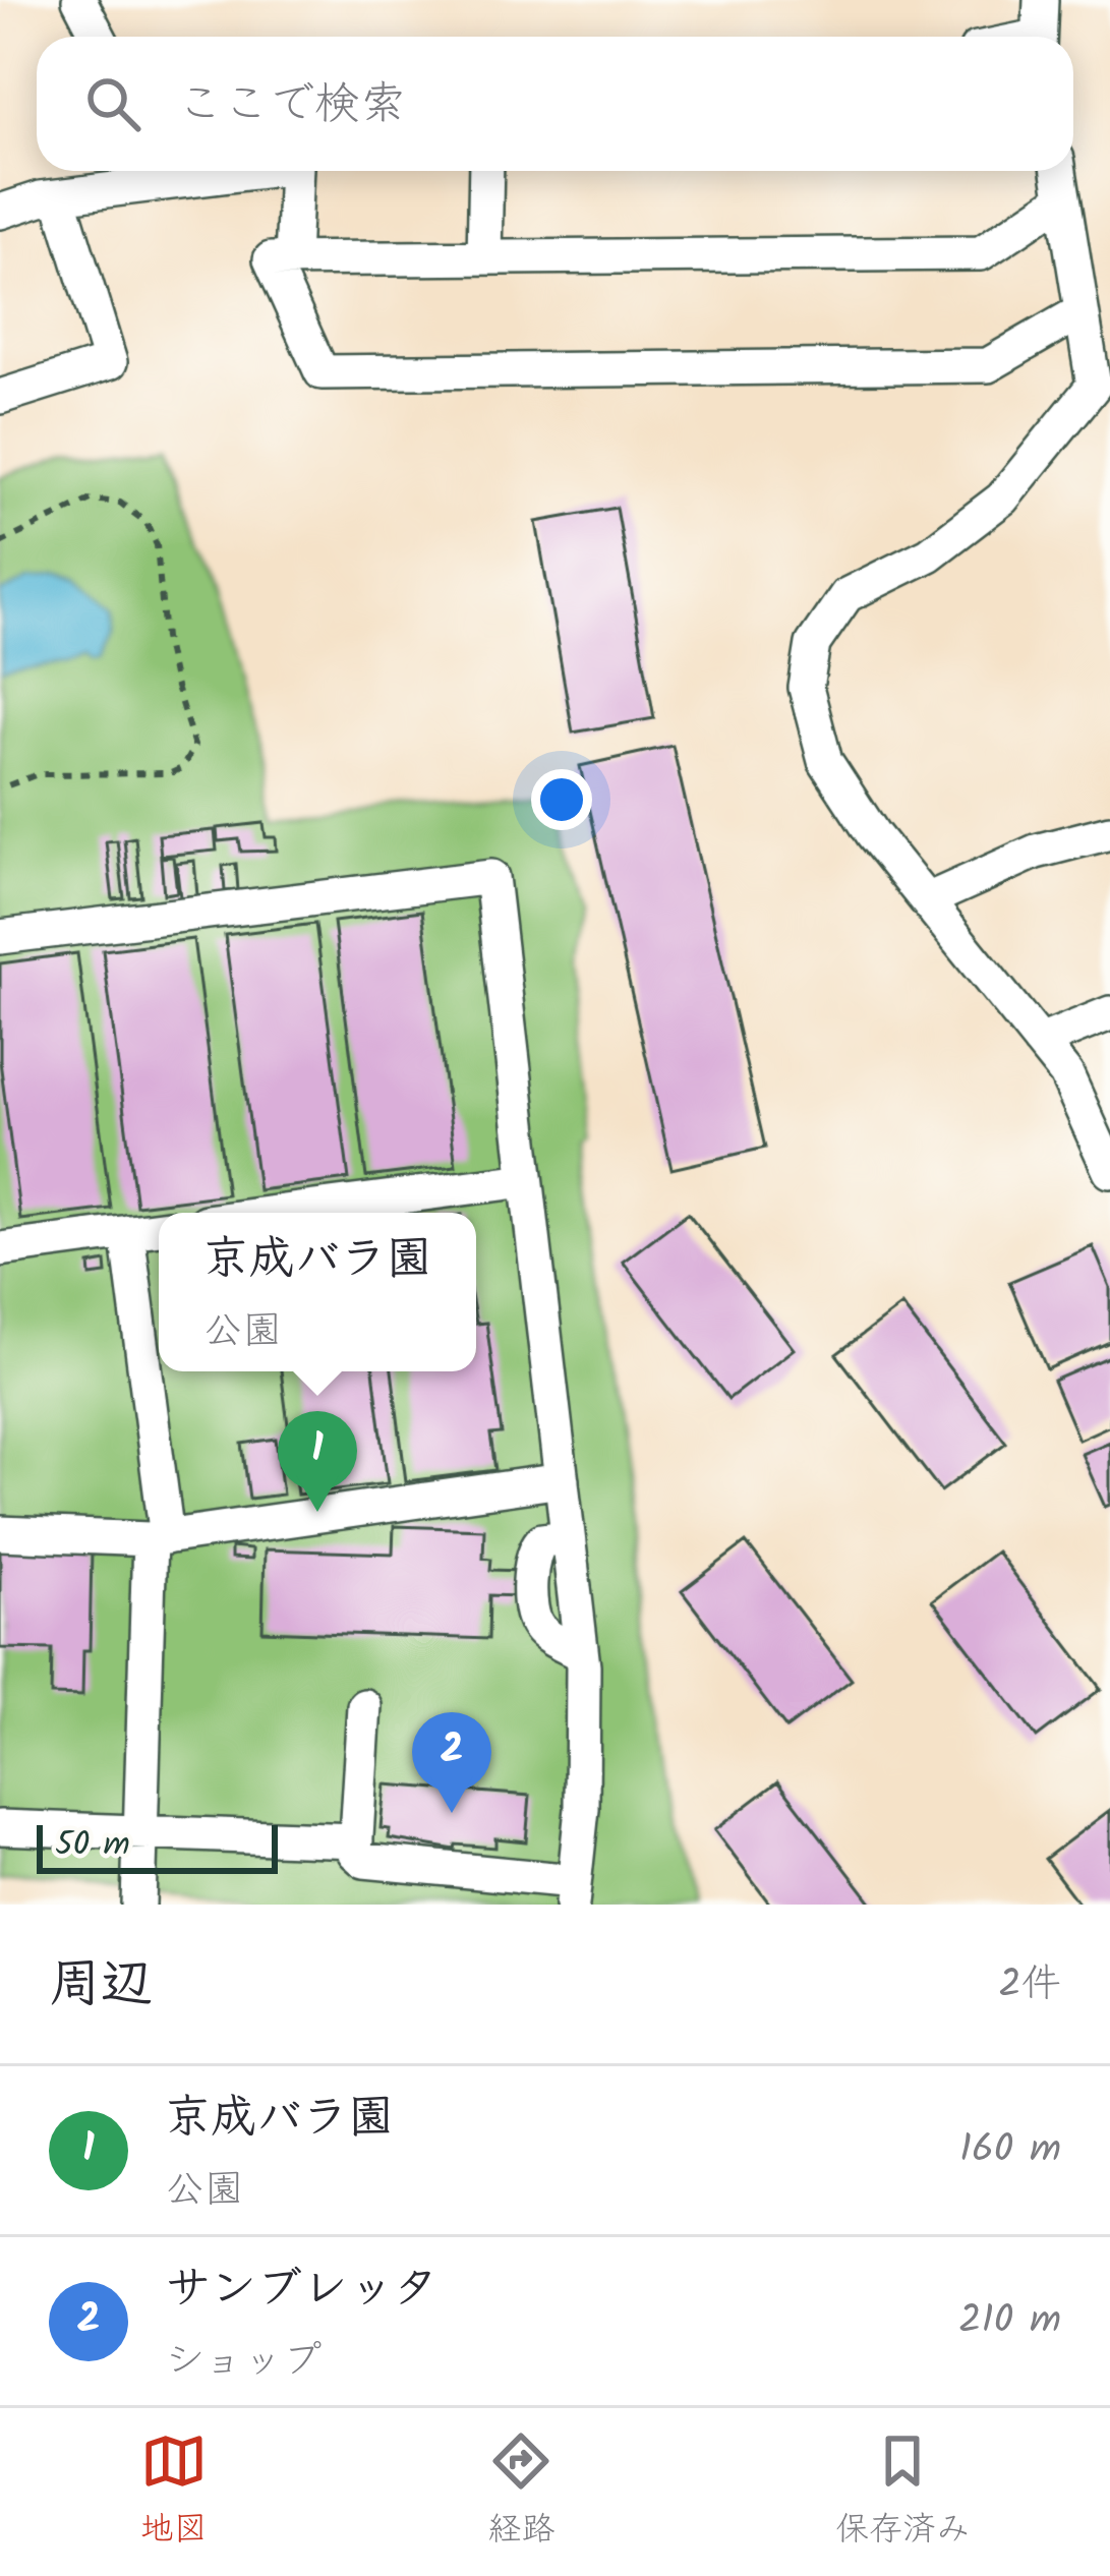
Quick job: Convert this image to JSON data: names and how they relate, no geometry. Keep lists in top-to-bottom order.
{
  "scale_bar": "50 m",
  "page": {
    "search": "ここで検索",
    "popup": ["京成バラ園", "公園"],
    "pins": ["1", "2"],
    "scale": "50 m",
    "heading": ["周辺", "2件"],
    "list": [
      {
        "mark": "1",
        "name": "京成バラ園",
        "note": "公園",
        "value": "160 m"
      },
      {
        "mark": "2",
        "name": "サンブレッタ",
        "note": "ショップ",
        "value": "210 m"
      }
    ],
    "nav": ["地図", "経路", "保存済み"]
  }
}
